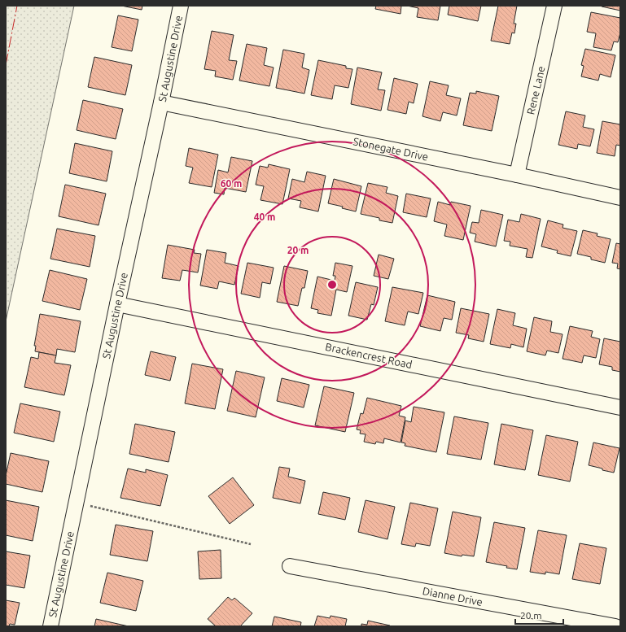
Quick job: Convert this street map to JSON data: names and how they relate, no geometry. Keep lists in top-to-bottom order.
{
  "streets": {
    "street": [
      "St Augustine Drive",
      "Rene Lane",
      "Stonegate Drive",
      "Brackencrest Road",
      "Dianne Drive"
    ]
  },
  "crossings": [
    ["St Augustine Drive", "Stonegate Drive"],
    ["St Augustine Drive", "Brackencrest Road"],
    ["Rene Lane", "Stonegate Drive"]
  ],
  "scale_bar": "20 m",
  "rings": ["60 m", "40 m", "20 m"]
}
